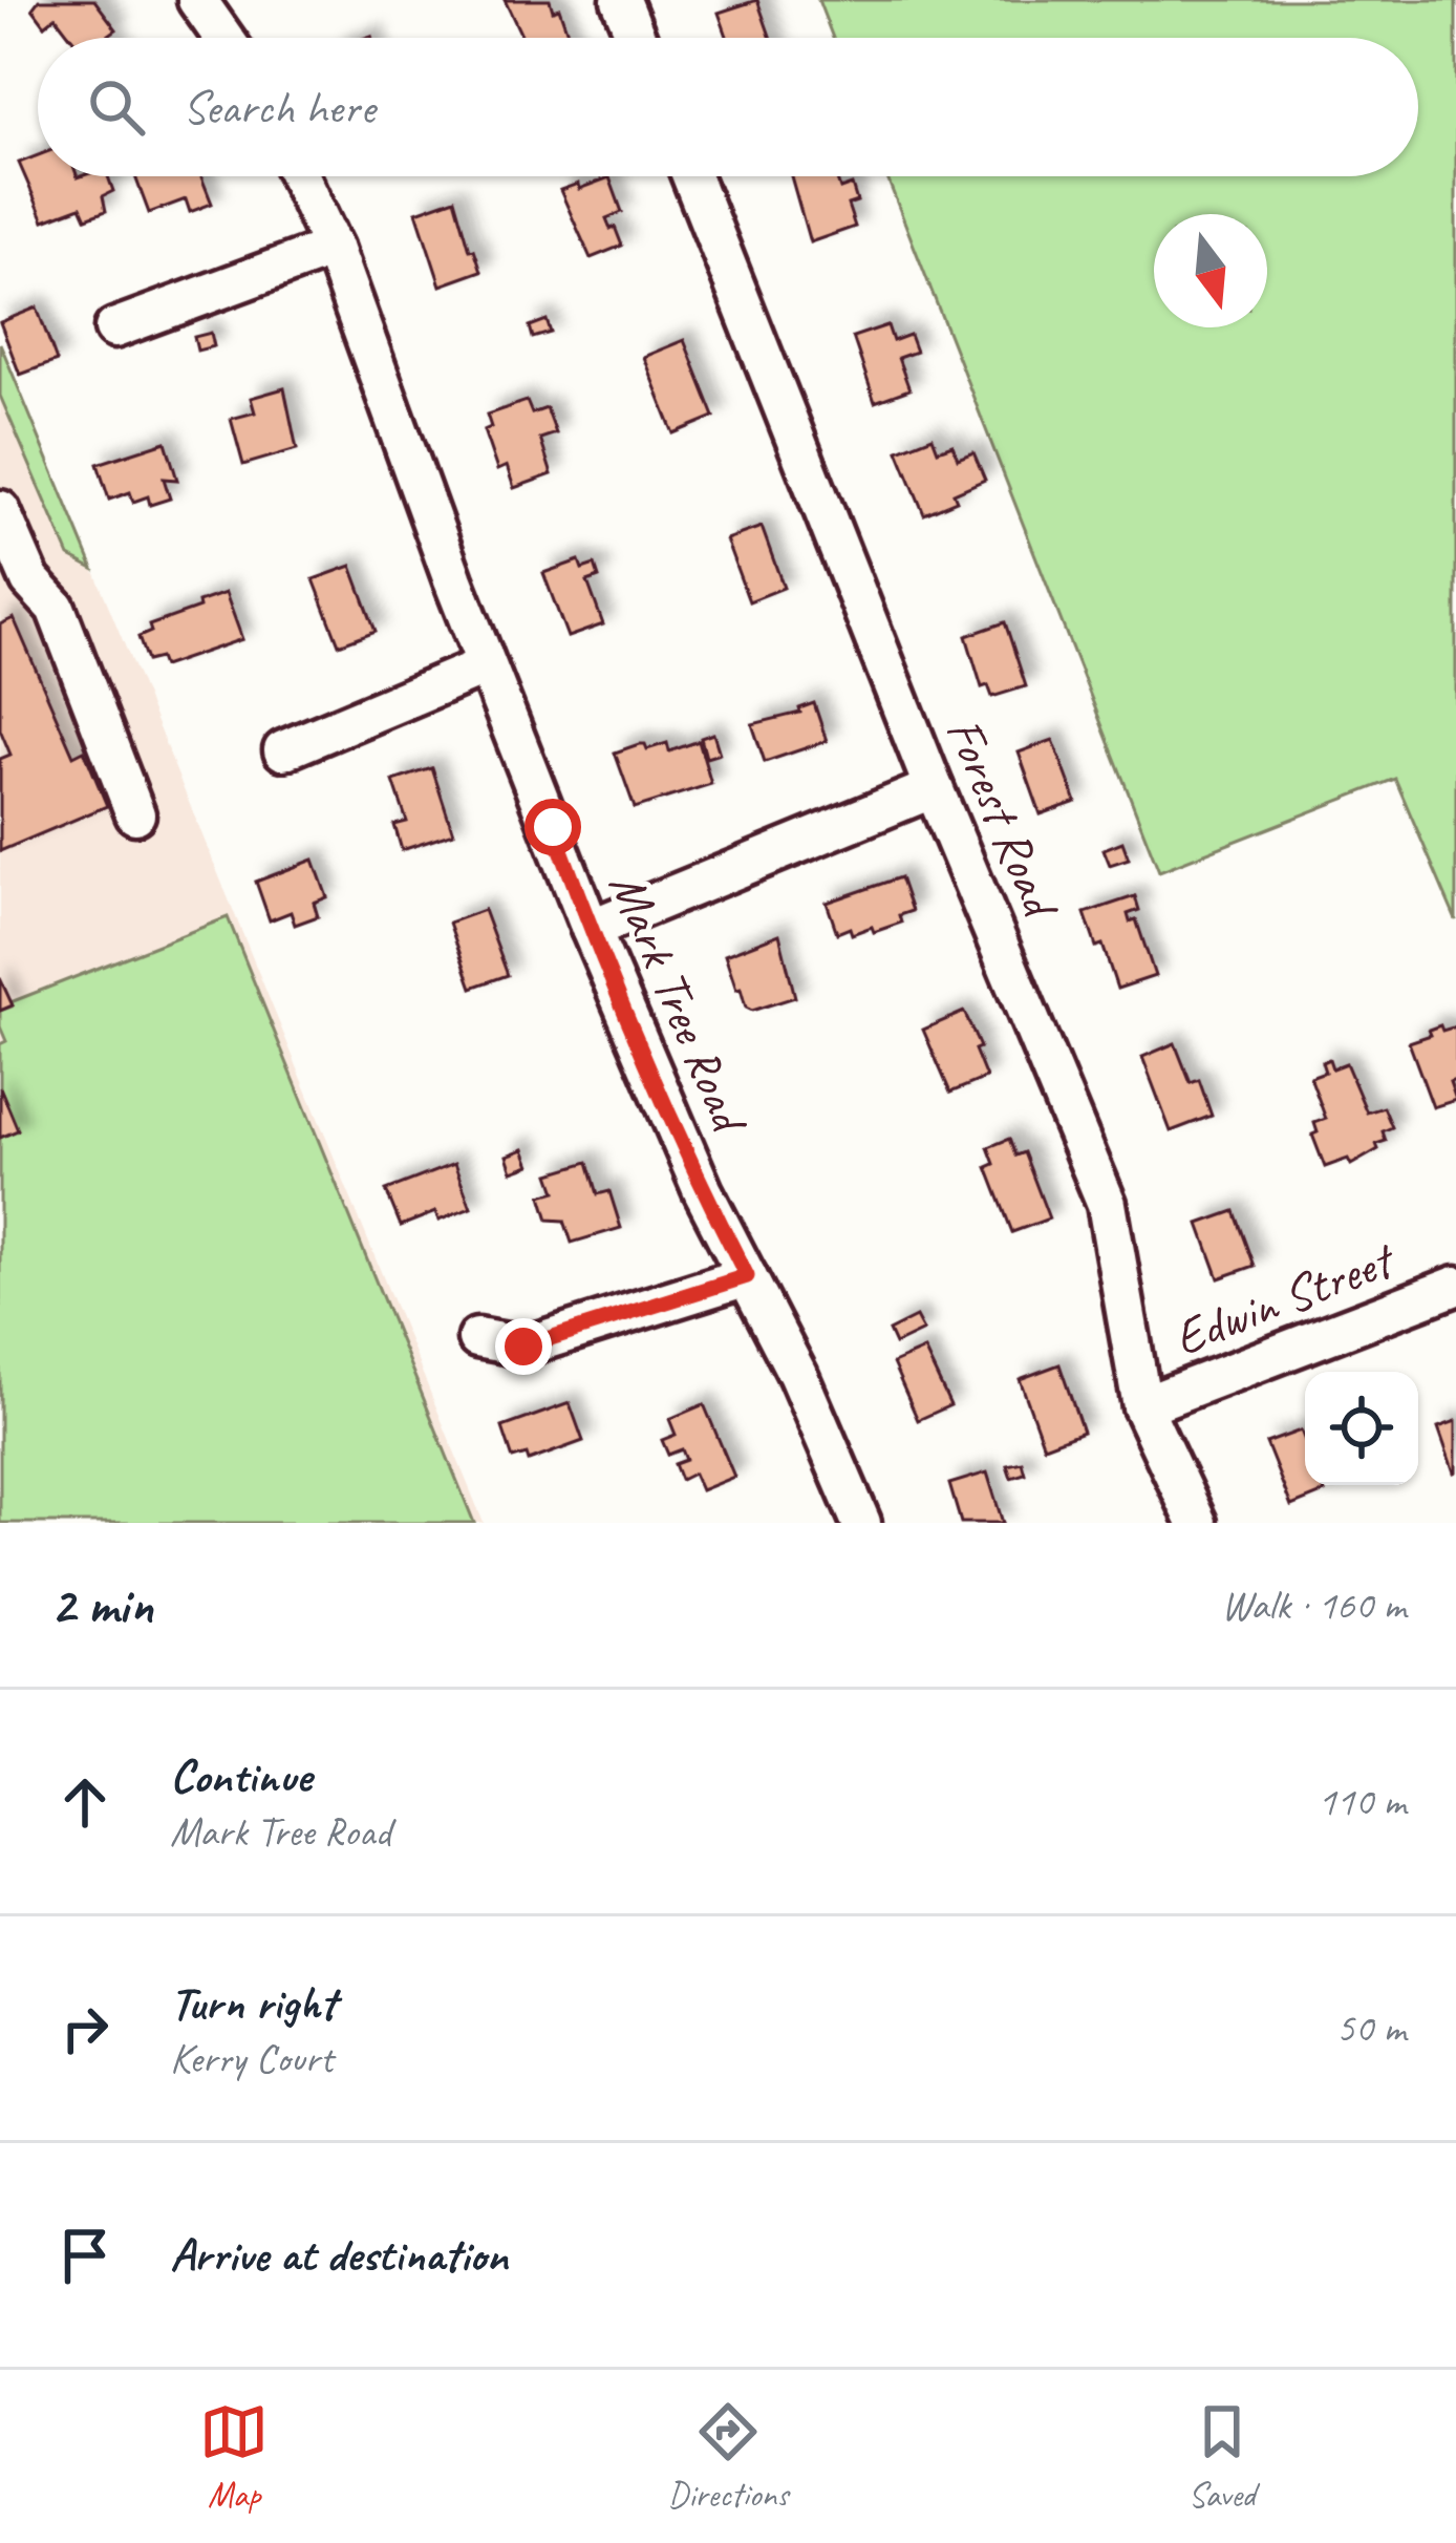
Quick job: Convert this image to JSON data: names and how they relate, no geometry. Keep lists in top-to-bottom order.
{
  "streets": {
    "street": ["Forest Road", "Mark Tree Road", "Edwin Street"]
  },
  "crossings": [
    ["Forest Road", "Edwin Street"]
  ],
  "north": "bottom",
  "page": {
    "search": "Search here",
    "heading": ["2 min", "Walk · 160 m"],
    "list": [
      ["Continue", "Mark Tree Road", "110 m"],
      ["Turn right", "Kerry Court", "50 m"],
      "Arrive at destination"
    ],
    "nav": ["Map", "Directions", "Saved"]
  }
}
